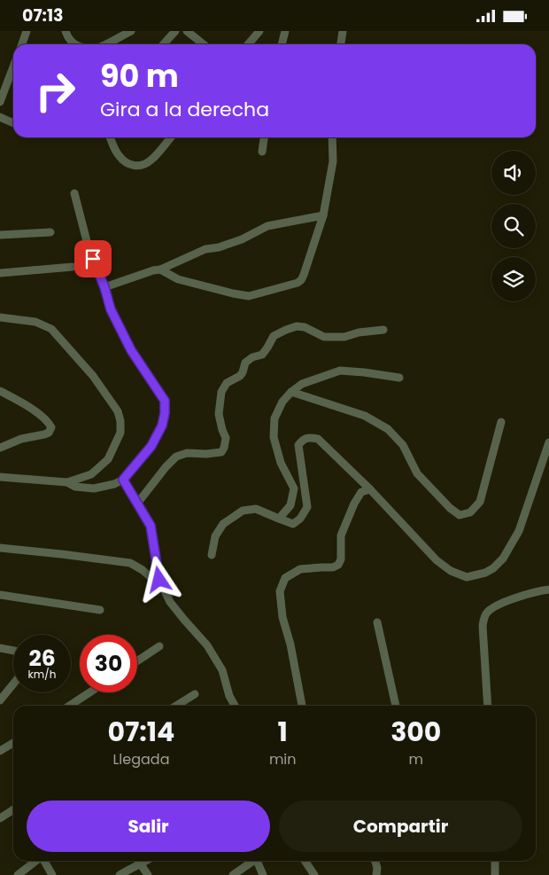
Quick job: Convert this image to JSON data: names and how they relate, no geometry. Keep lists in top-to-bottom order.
{
  "page": {
    "status": "07:13",
    "turn": ["90 m", "Gira a la derecha"],
    "speed": "26 km/h",
    "limit": "30",
    "eta": [
      "07:14",
      "Llegada",
      "1",
      "min",
      "300",
      "m"
    ],
    "buttons": ["Salir", "Compartir"]
  }
}
